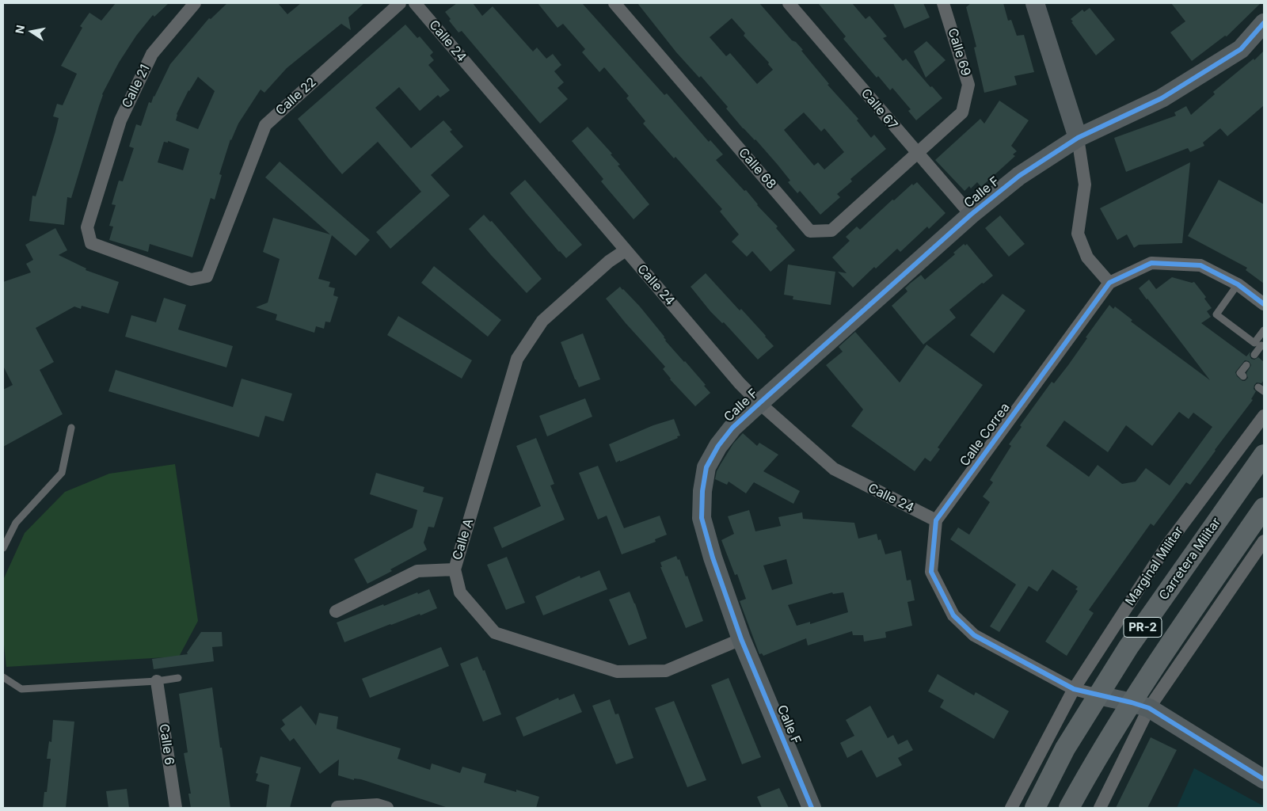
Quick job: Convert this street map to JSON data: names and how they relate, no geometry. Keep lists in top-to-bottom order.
{
  "streets": {
    "main road": ["Carretera Militar", "PR-2"],
    "street": [
      "Calle 24",
      "Calle 69",
      "Calle 21",
      "Calle 22",
      "Calle 67",
      "Calle 68",
      "Calle F",
      "Calle Correa",
      "Calle A",
      "Marginal Militar",
      "Calle 6"
    ]
  },
  "crossings": [
    ["Calle 24", "Calle F"],
    ["Calle 24", "Calle Correa"],
    ["Calle 24", "Calle A"],
    ["Calle 69", "Calle 67"],
    ["Calle 69", "Calle 68"],
    ["Calle 21", "Calle 22"],
    ["Calle 67", "Calle 68"],
    ["Calle 67", "Calle F"],
    ["Calle F", "Calle A"]
  ],
  "north": "left"
}
